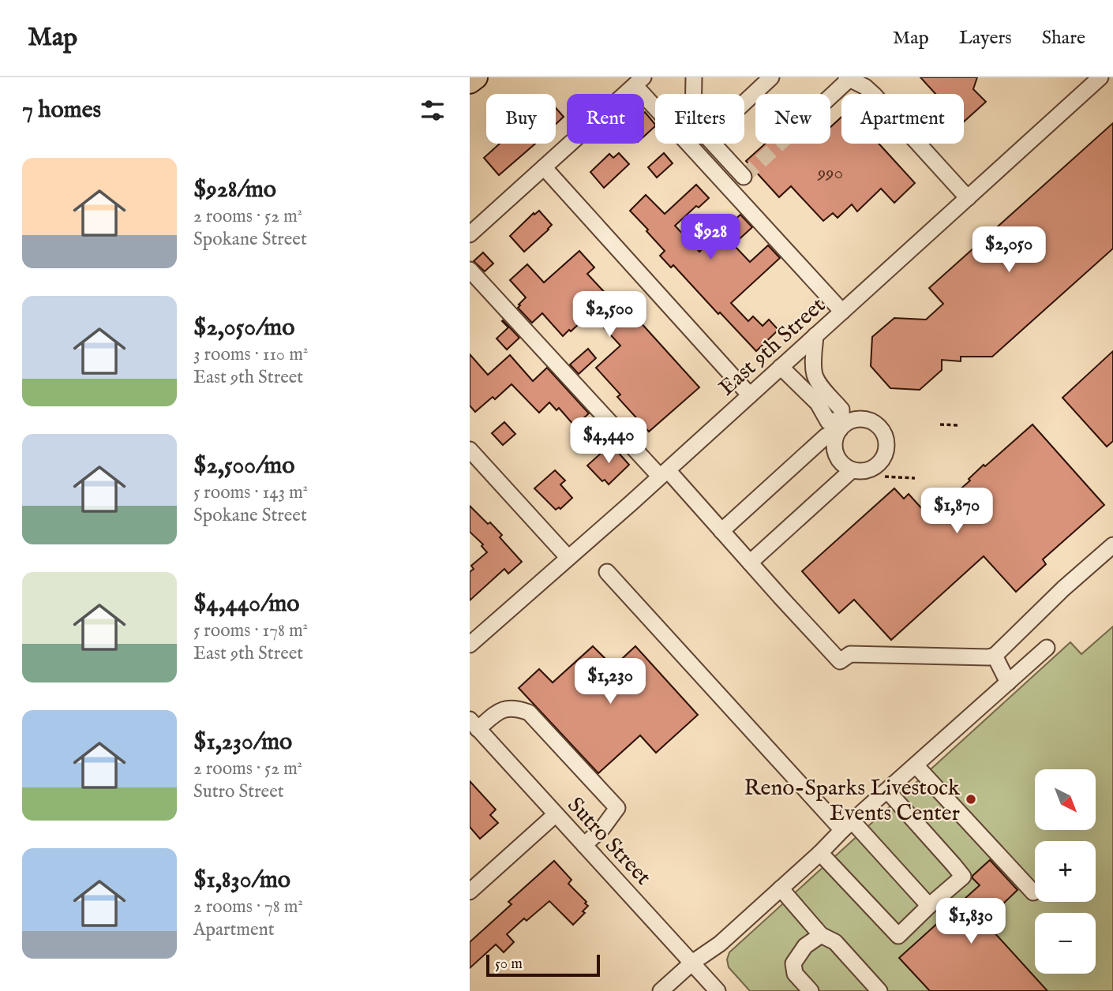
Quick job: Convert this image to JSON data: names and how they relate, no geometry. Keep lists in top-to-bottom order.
{
  "streets": {
    "street": ["East 9th Street", "Sutro Street"]
  },
  "places": ["Reno-Sparks Livestock Events Center"],
  "house_numbers": ["990"],
  "scale_bar": "50 m",
  "north": "bottom right",
  "page": {
    "header": "Map",
    "nav": ["Map", "Layers", "Share"],
    "heading": "7 homes",
    "chip": [
      "Buy",
      "Rent",
      "Filters",
      "New",
      "Apartment"
    ],
    "list": [
      {
        "name": "$928/mo",
        "note": "2 rooms · 52 m² · Spokane Street"
      },
      {
        "name": "$2,050/mo",
        "note": "3 rooms · 110 m² · East 9th Street"
      },
      {
        "name": "$2,500/mo",
        "note": "5 rooms · 143 m² · Spokane Street"
      },
      {
        "name": "$4,440/mo",
        "note": "5 rooms · 178 m² · East 9th Street"
      },
      {
        "name": "$1,230/mo",
        "note": "2 rooms · 52 m² · Sutro Street"
      },
      {
        "name": "$1,830/mo",
        "note": "2 rooms · 78 m² · Apartment"
      }
    ],
    "price": [
      "$928",
      "$2,050",
      "$2,500",
      "$4,440",
      "$1,870",
      "$1,230",
      "$1,830"
    ],
    "map_buttons": ["+", "−"],
    "scale": "50 m"
  }
}
